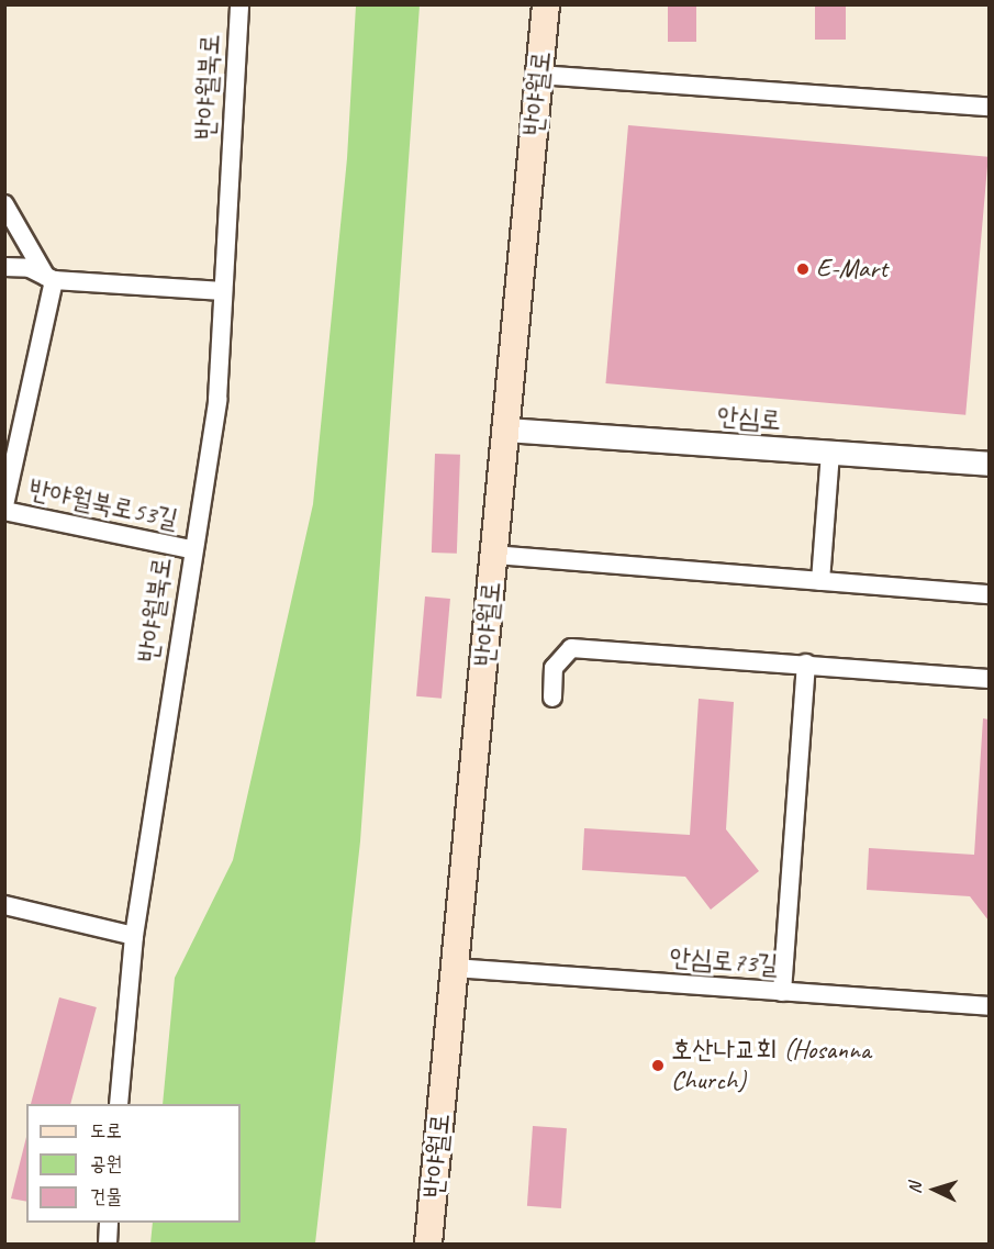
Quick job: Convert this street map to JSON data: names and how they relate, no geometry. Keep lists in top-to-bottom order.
{
  "streets": {
    "main road": ["반야월로"],
    "street": [
      "반야월북로",
      "안심로",
      "반야월북로53길",
      "안심로73길"
    ]
  },
  "crossings": [
    ["반야월북로", "반야월북로53길"],
    ["반야월로", "안심로"],
    ["반야월로", "안심로73길"]
  ],
  "places": ["E-Mart", "호산나교회 (Hosanna Church)"],
  "legend": ["도로", "공원", "건물"],
  "north": "left"
}
